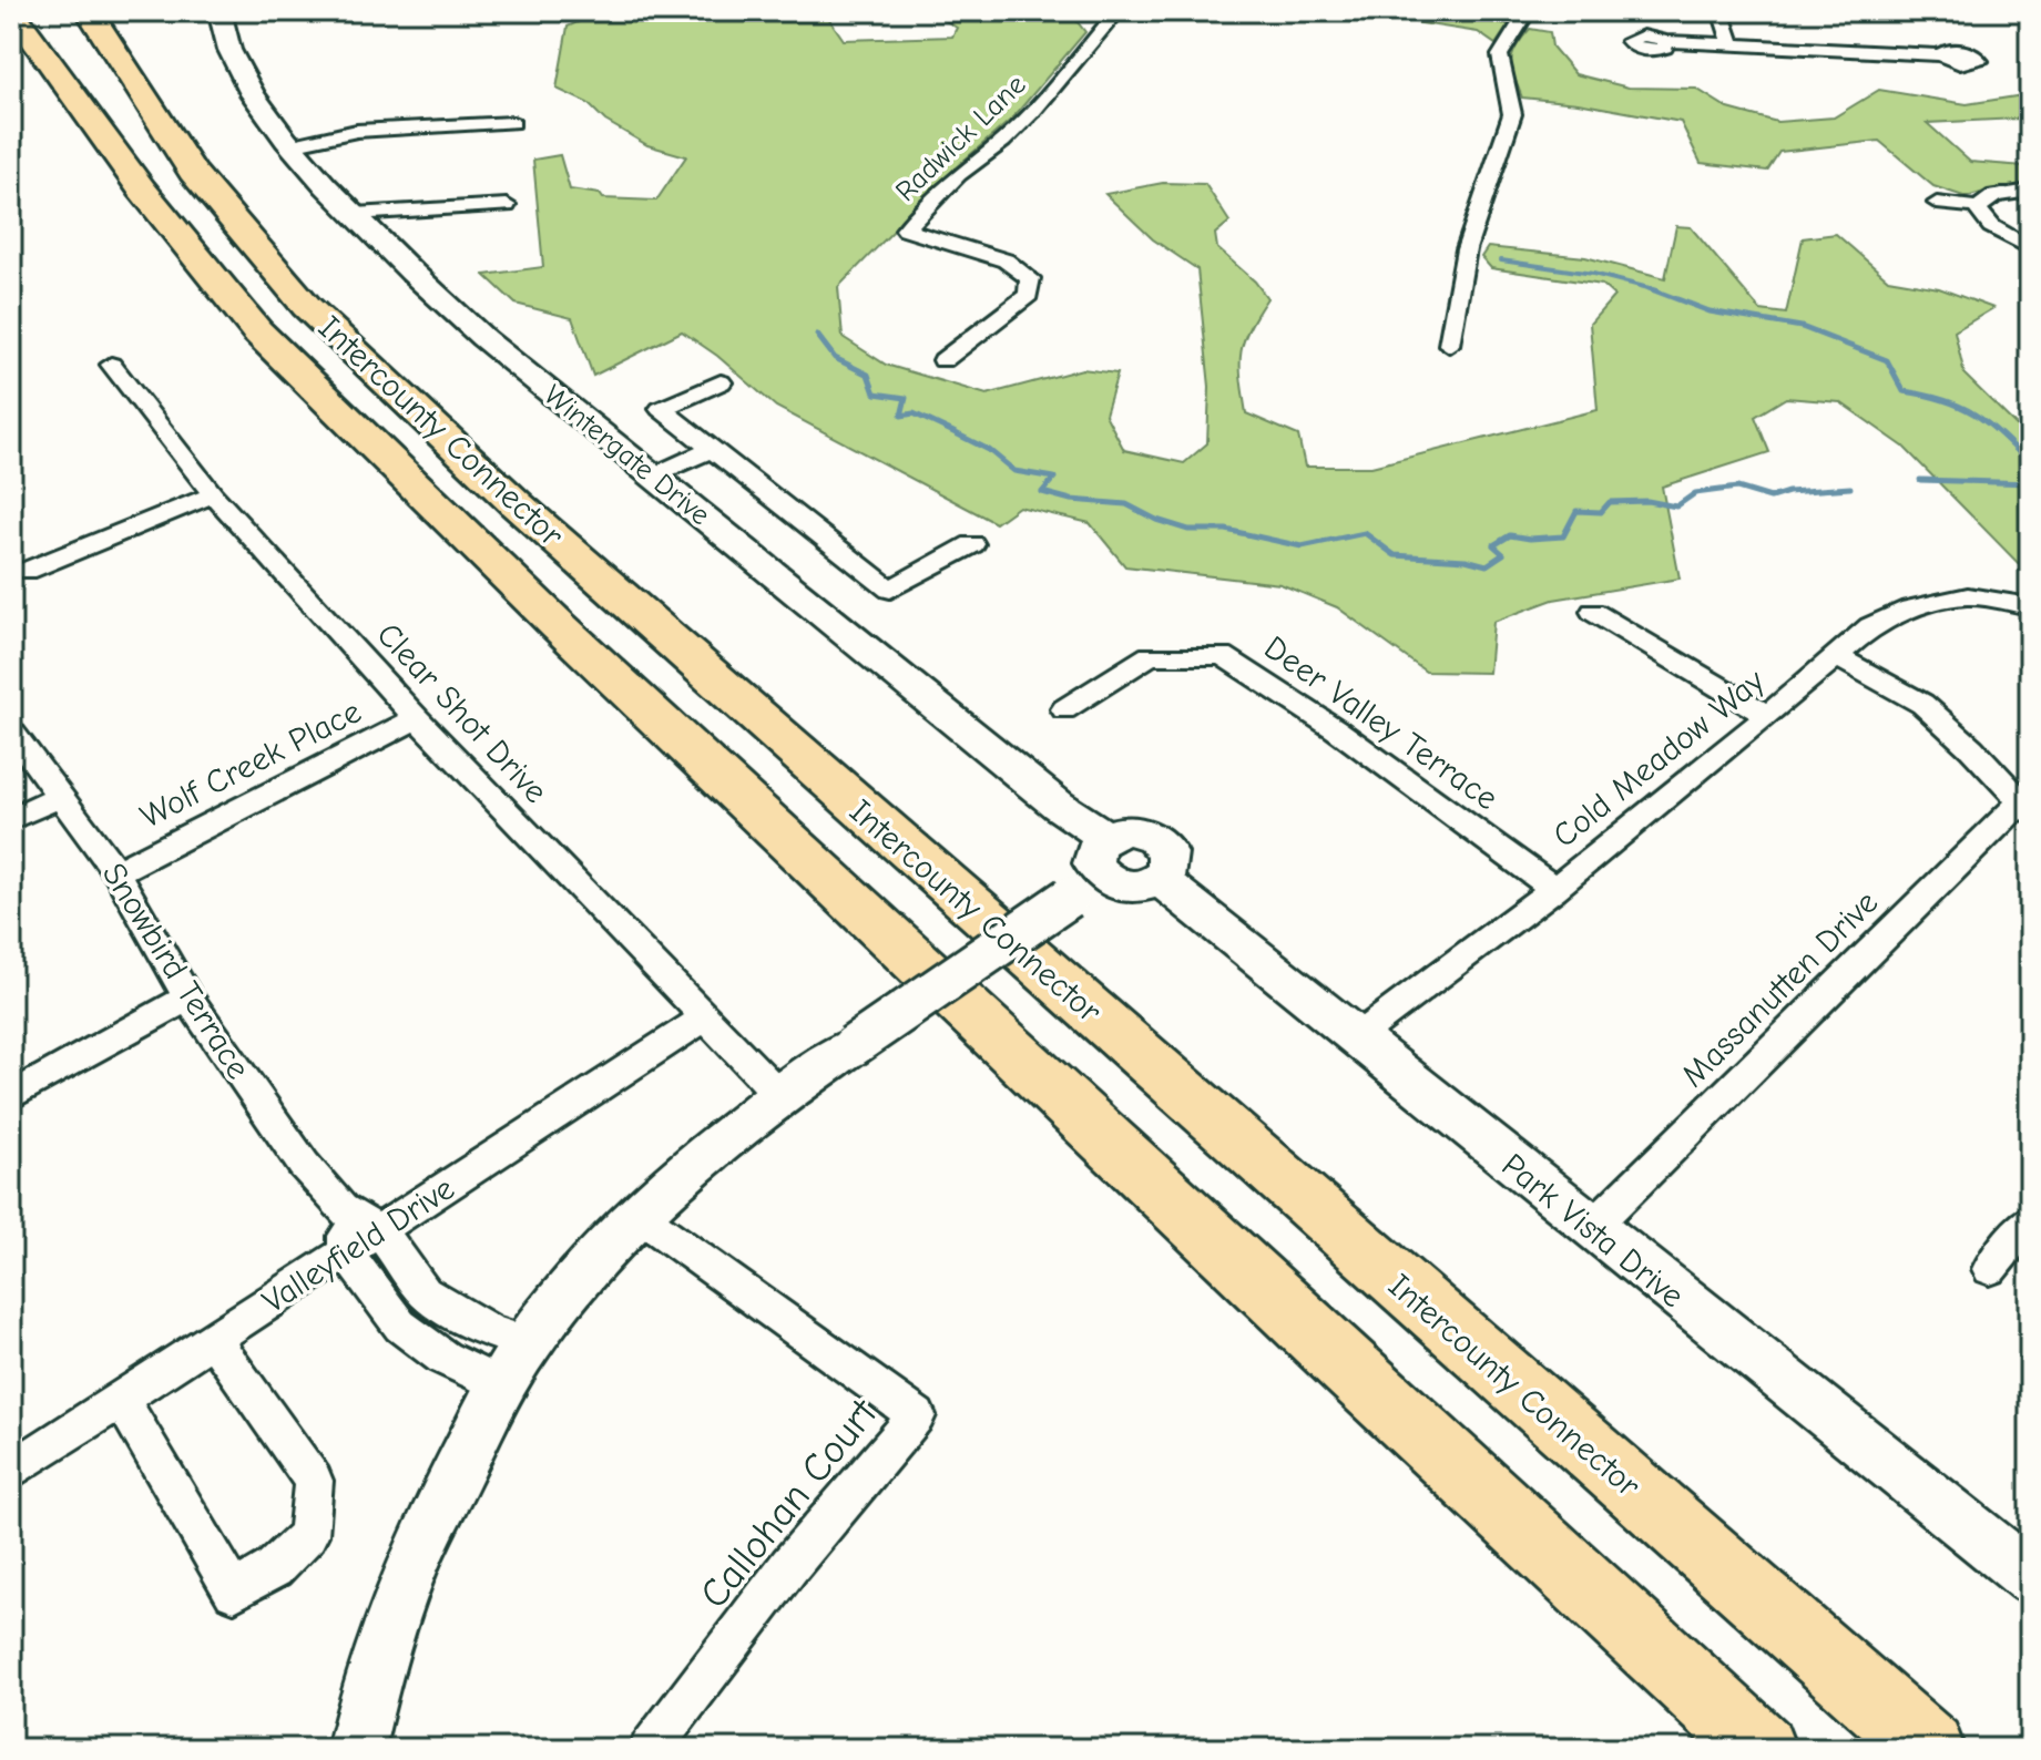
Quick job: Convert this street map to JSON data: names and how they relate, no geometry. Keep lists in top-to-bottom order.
{
  "streets": {
    "highway": ["Intercounty Connector"],
    "street": [
      "Radwick Lane",
      "Wintergate Drive",
      "Clear Shot Drive",
      "Deer Valley Terrace",
      "Cold Meadow Way",
      "Wolf Creek Place",
      "Snowbird Terrace",
      "Massanutten Drive",
      "Park Vista Drive",
      "Valleyfield Drive",
      "Callohan Court"
    ]
  },
  "crossings": [
    ["Wintergate Drive", "Park Vista Drive"],
    ["Clear Shot Drive", "Wolf Creek Place"],
    ["Clear Shot Drive", "Valleyfield Drive"],
    ["Deer Valley Terrace", "Cold Meadow Way"],
    ["Cold Meadow Way", "Park Vista Drive"],
    ["Wolf Creek Place", "Snowbird Terrace"],
    ["Snowbird Terrace", "Valleyfield Drive"],
    ["Massanutten Drive", "Park Vista Drive"]
  ]
}
